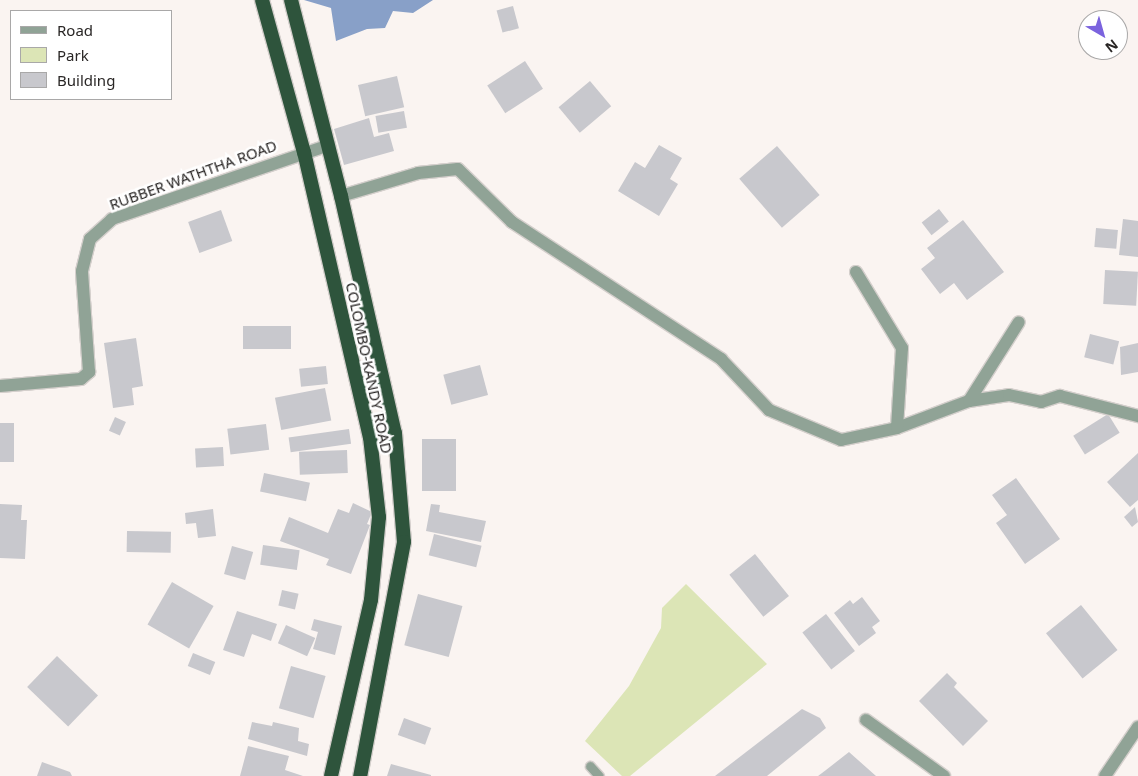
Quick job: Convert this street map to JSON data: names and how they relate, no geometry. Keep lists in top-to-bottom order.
{
  "streets": {
    "highway": ["COLOMBO-KANDY ROAD"],
    "street": ["RUBBER WATHTHA ROAD"]
  },
  "crossings": [
    ["RUBBER WATHTHA ROAD", "COLOMBO-KANDY ROAD"]
  ],
  "legend": ["Road", "Park", "Building"],
  "north": "bottom right"
}
